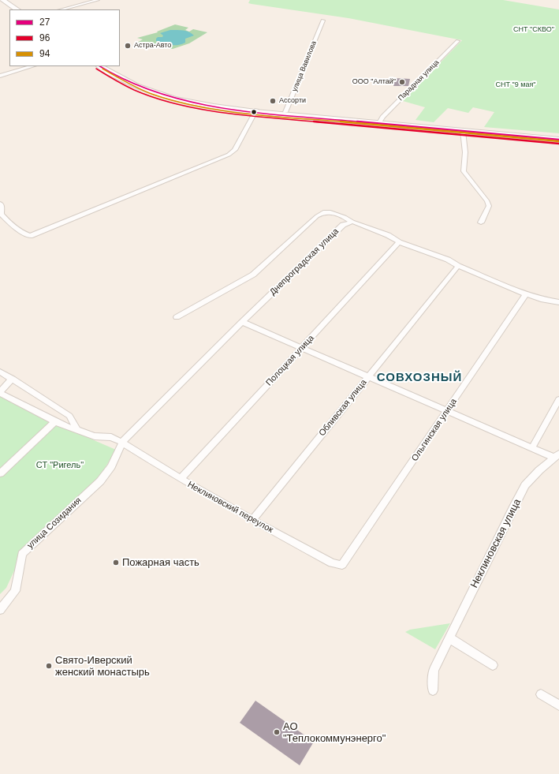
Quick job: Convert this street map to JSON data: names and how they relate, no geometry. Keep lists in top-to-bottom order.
{
  "streets": {
    "street": [
      "улица Вавилова",
      "Парадная улица",
      "Днепроградская улица",
      "Полоцкая улица",
      "Обливская улица",
      "Ольгинская улица",
      "Неклиновский переулок",
      "улица Созидания",
      "Неклиновская улица"
    ]
  },
  "crossings": [
    ["Днепроградская улица", "Неклиновский переулок"],
    ["Днепроградская улица", "улица Созидания"],
    ["Днепроградская улица", "Неклиновская улица"],
    ["Полоцкая улица", "Неклиновский переулок"],
    ["Полоцкая улица", "Неклиновская улица"],
    ["Обливская улица", "Неклиновский переулок"],
    ["Обливская улица", "Неклиновская улица"],
    ["Ольгинская улица", "Неклиновский переулок"],
    ["Ольгинская улица", "Неклиновская улица"],
    ["Неклиновский переулок", "улица Созидания"]
  ],
  "districts": ["СОВХОЗНЫЙ"],
  "parks": ["СНТ \"СКВО\"", "СНТ \"9 мая\"", "СТ \"Ригель\""],
  "places": [
    "Астра-Авто",
    "ООО \"Алтай\"",
    "Ассорти",
    "Пожарная часть",
    "Свято-Иверский женский монастырь",
    "АО \"Теплокоммунэнерго\""
  ],
  "lines": ["transit line 27", "transit line 96", "transit line 94"],
  "legend": ["27", "96", "94"]
}
